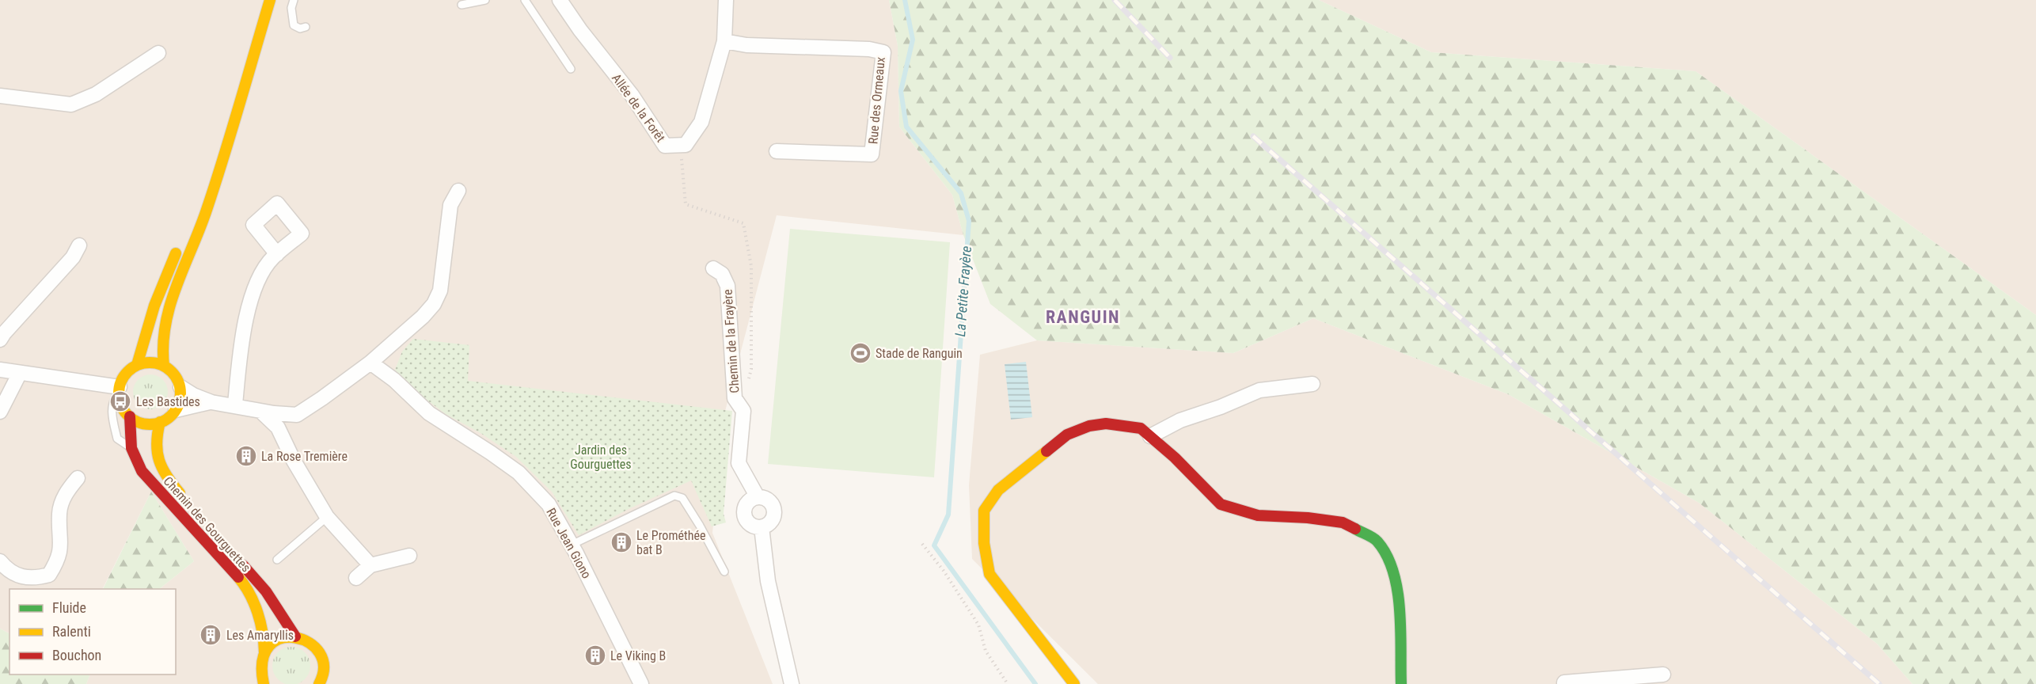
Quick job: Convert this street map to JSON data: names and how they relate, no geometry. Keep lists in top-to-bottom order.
{
  "streets": {
    "main road": ["Chemin des Gourguettes"],
    "street": [
      "Rue des Ormeaux",
      "Allée de la Forêt",
      "Chemin de la Frayère",
      "Rue Jean Giono"
    ]
  },
  "crossings": [
    ["Rue des Ormeaux", "Allée de la Forêt"]
  ],
  "districts": ["RANGUIN"],
  "water": ["La Petite Frayère"],
  "parks": ["Jardin des Gourguettes"],
  "places": {
    "sports": ["Stade de Ranguin"],
    "bus stop": ["Les Bastides"],
    "building": [
      "La Rose Tremière",
      "Le Prométhée bat B",
      "Les Amaryllis",
      "Le Viking B"
    ]
  },
  "legend": ["Fluide", "Ralenti", "Bouchon"]
}
